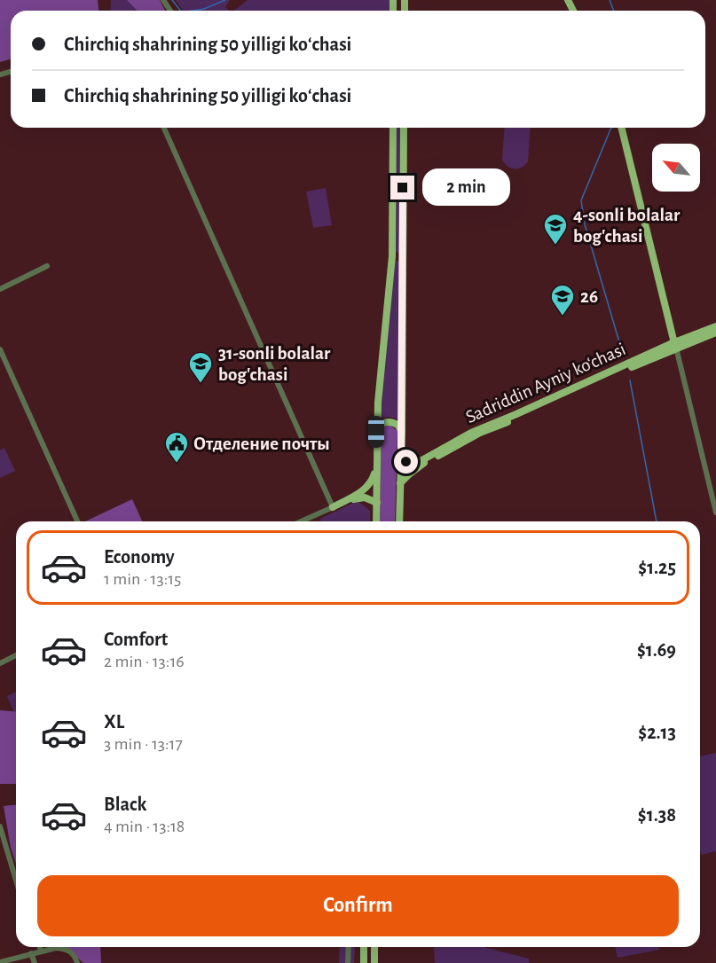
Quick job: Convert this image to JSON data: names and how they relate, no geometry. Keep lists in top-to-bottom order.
{
  "streets": {
    "main road": ["Sadriddin Ayniy ko‘chasi"]
  },
  "places": {
    "school or university": ["4-sonli bolalar bog'chasi", "26", "31-sonli bolalar bog'chasi"],
    "public building": ["Отделение почты"]
  },
  "north": "top left",
  "page": {
    "banner": ["Chirchiq shahrining 50 yilligi koʻchasi", "Chirchiq shahrining 50 yilligi koʻchasi"],
    "bubble": "2 min",
    "list": [
      {
        "name": "Economy",
        "note": "1 min · 13:15",
        "value": "$1.25"
      },
      {
        "name": "Comfort",
        "note": "2 min · 13:16",
        "value": "$1.69"
      },
      {
        "name": "XL",
        "note": "3 min · 13:17",
        "value": "$2.13"
      },
      {
        "name": "Black",
        "note": "4 min · 13:18",
        "value": "$1.38"
      }
    ],
    "buttons": "Confirm"
  }
}
